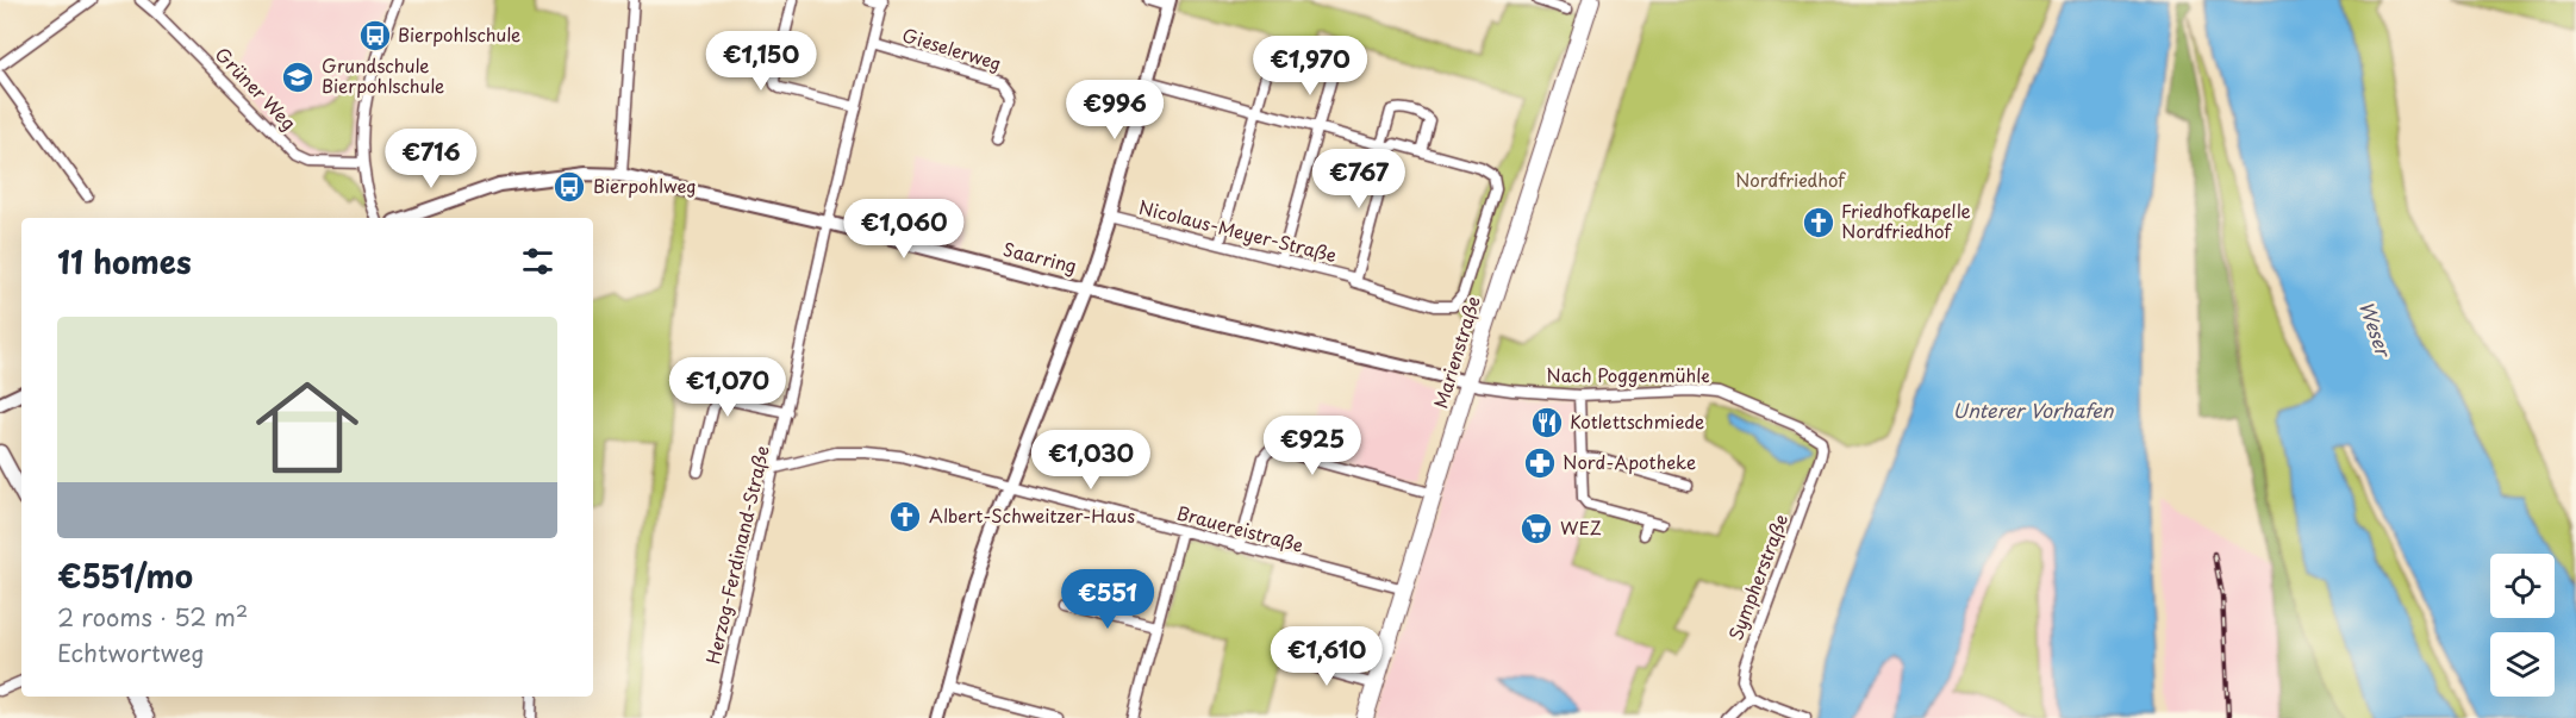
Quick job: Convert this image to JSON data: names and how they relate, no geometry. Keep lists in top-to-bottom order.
{
  "streets": {
    "main road": ["Marienstraße"],
    "street": [
      "Gieselerweg",
      "Grüner Weg",
      "Nicolaus-Meyer-Straße",
      "Saarring",
      "Nach Poggenmühle",
      "Brauereistraße",
      "Herzog-Ferdinand-Straße",
      "Sympherstraße"
    ]
  },
  "crossings": [
    ["Gieselerweg", "Herzog-Ferdinand-Straße"],
    ["Saarring", "Marienstraße"],
    ["Saarring", "Nach Poggenmühle"],
    ["Saarring", "Herzog-Ferdinand-Straße"],
    ["Marienstraße", "Nach Poggenmühle"],
    ["Marienstraße", "Brauereistraße"],
    ["Nach Poggenmühle", "Sympherstraße"],
    ["Brauereistraße", "Herzog-Ferdinand-Straße"]
  ],
  "water": ["Weser", "Unterer Vorhafen"],
  "parks": ["Nordfriedhof"],
  "places": {
    "bus stop": ["Bierpohlschule", "Bierpohlweg"],
    "school or university": ["Grundschule Bierpohlschule"],
    "church": ["Friedhofkapelle Nordfriedhof", "Albert-Schweitzer-Haus"],
    "restaurant": ["Kotlettschmiede"],
    "pharmacy": ["Nord-Apotheke"],
    "supermarket": ["WEZ"]
  },
  "page": {
    "price": [
      "€1,150",
      "€1,970",
      "€996",
      "€716",
      "€767",
      "€1,060",
      "€1,070",
      "€925",
      "€1,030",
      "€551",
      "€1,610"
    ],
    "heading": "11 homes",
    "list": [
      {
        "name": "€551/mo",
        "note": "2 rooms · 52 m² · Echtwortweg"
      }
    ]
  }
}
